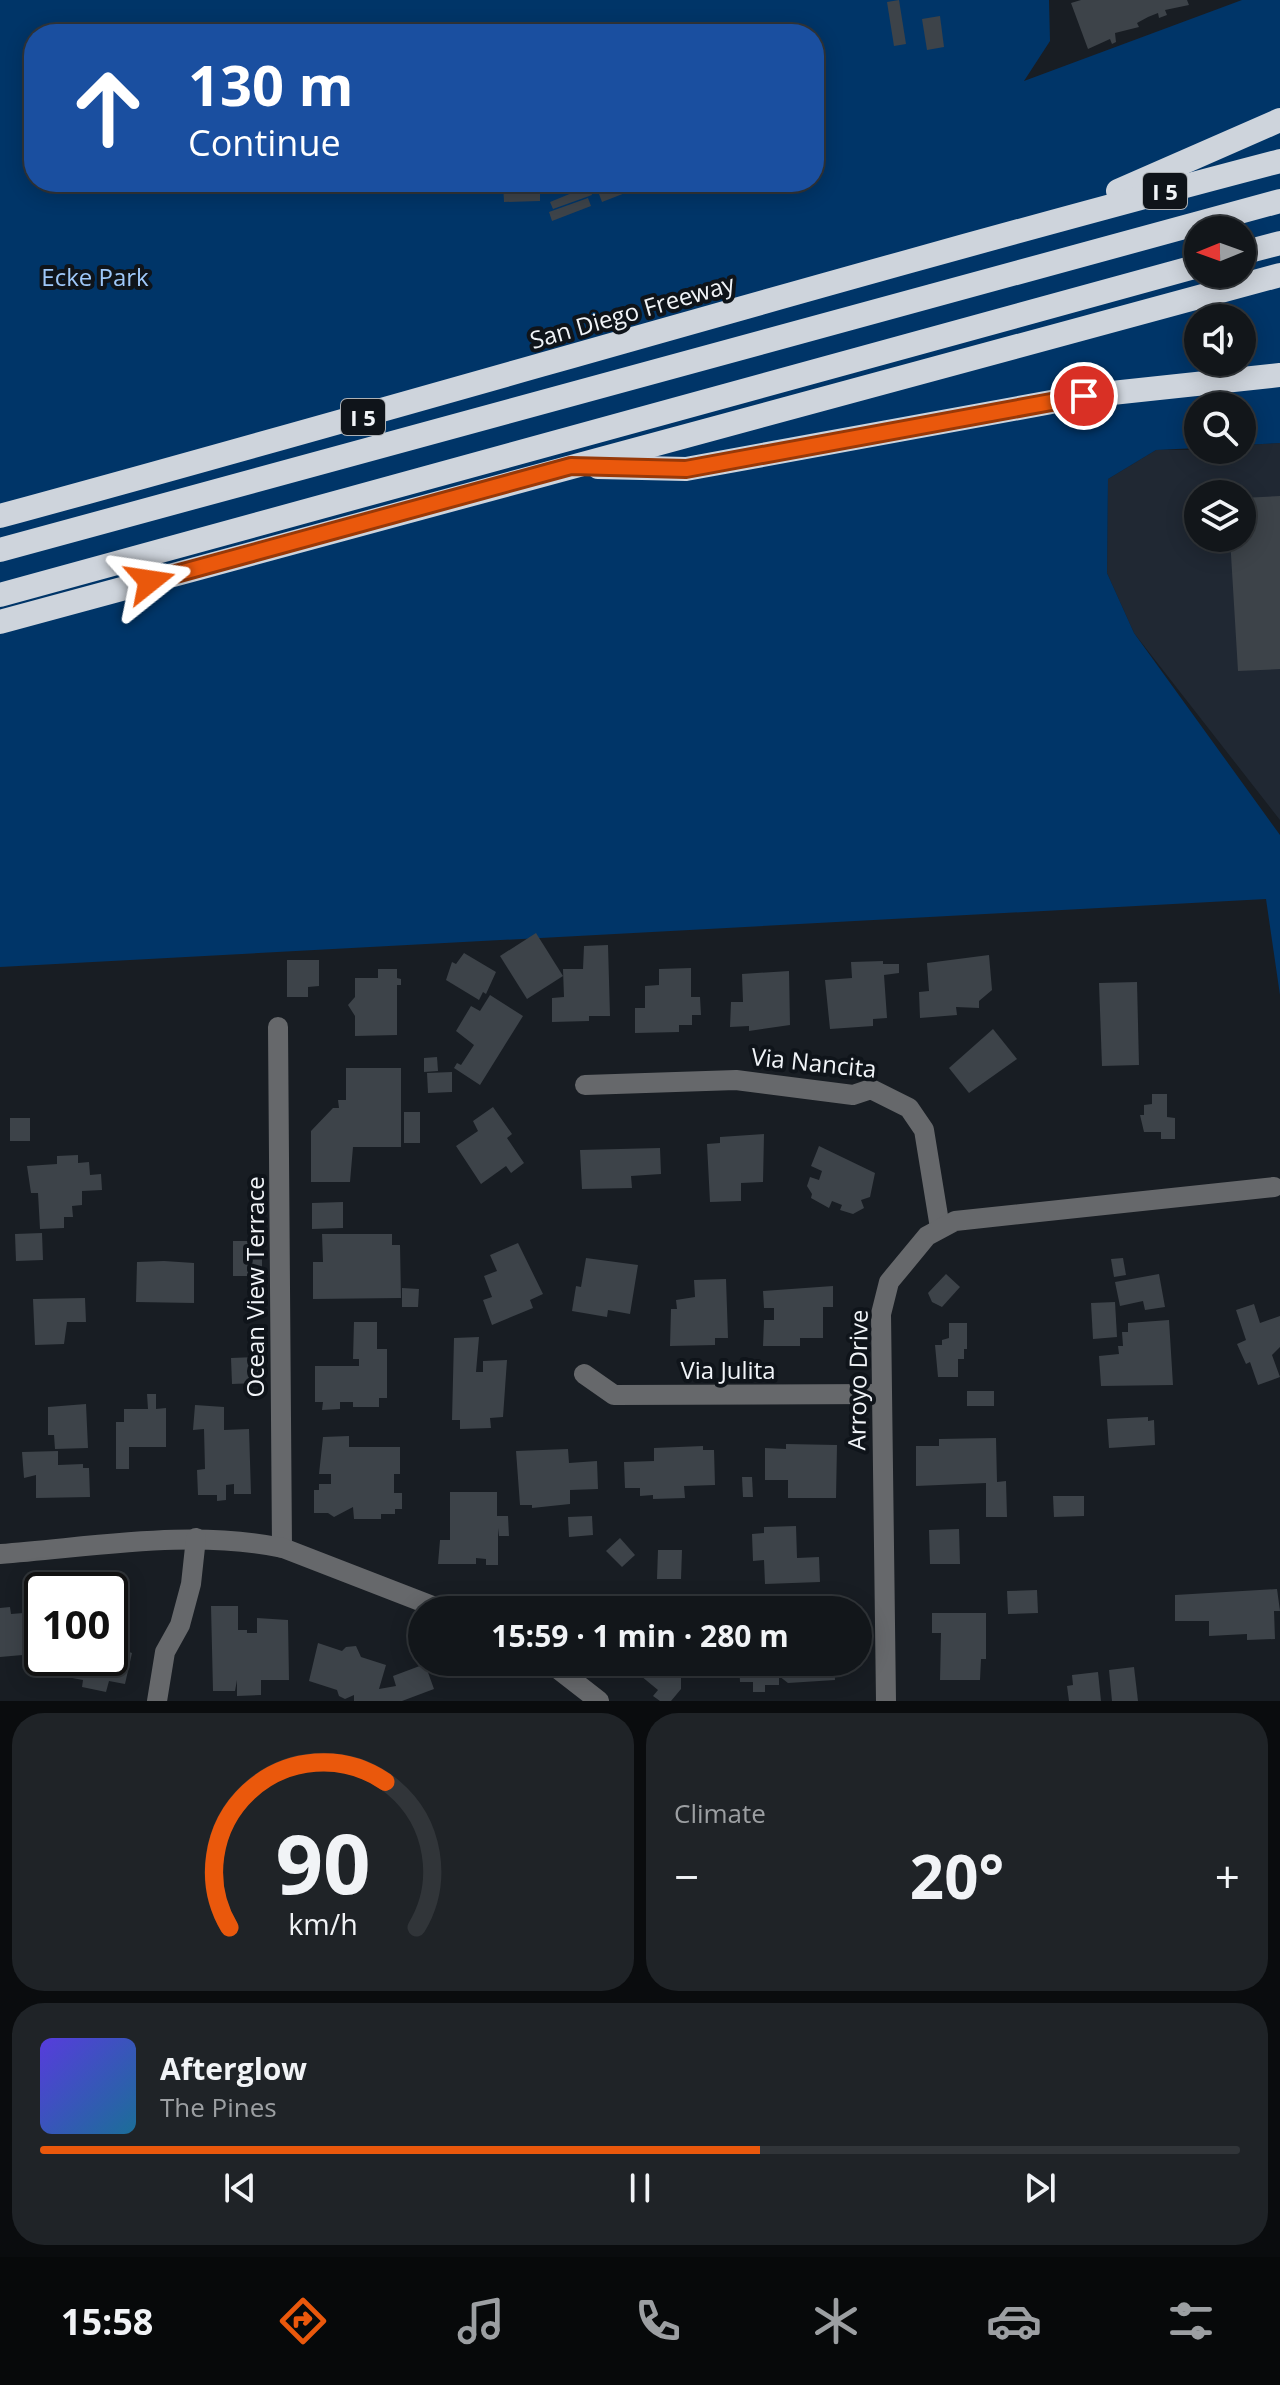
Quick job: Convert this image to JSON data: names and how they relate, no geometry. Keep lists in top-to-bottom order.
{
  "streets": {
    "highway": ["I 5", "San Diego Freeway"],
    "street": [
      "Via Nancita",
      "Ocean View Terrace",
      "Via Julita",
      "Arroyo Drive"
    ]
  },
  "crossings": [
    ["Via Nancita", "Arroyo Drive"],
    ["Via Julita", "Arroyo Drive"]
  ],
  "parks": ["Ecke Park"],
  "north": "left",
  "page": {
    "turn": ["130 m", "Continue"],
    "limit": "100",
    "trip": "15:59 · 1 min · 280 m",
    "tile": "Climate",
    "heat": ["−", "20°", "+"],
    "song": ["Afterglow", "The Pines"],
    "tabs": "15:58",
    "gauge": ["90", "km/h"]
  }
}
